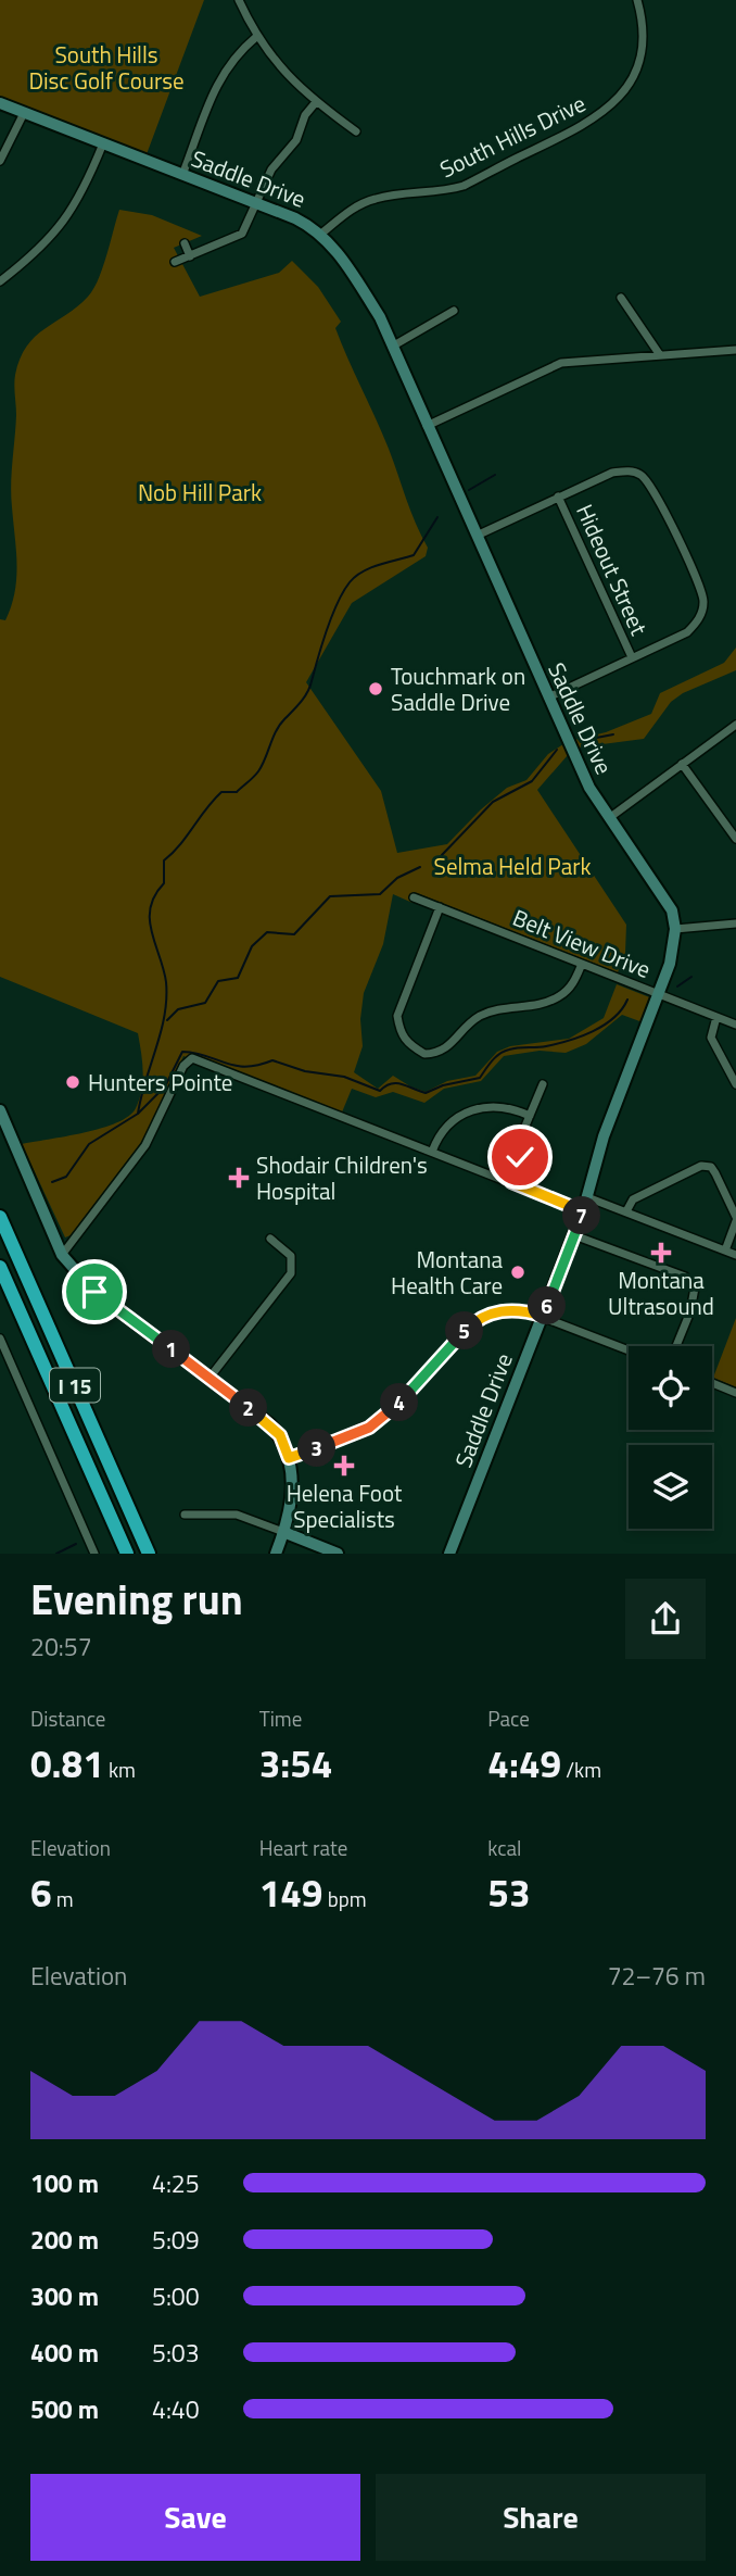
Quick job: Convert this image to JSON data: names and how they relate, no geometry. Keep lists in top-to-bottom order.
{
  "streets": {
    "highway": ["I 15"],
    "street": [
      "South Hills Drive",
      "Saddle Drive",
      "Hideout Street",
      "Belt View Drive"
    ]
  },
  "crossings": [
    ["South Hills Drive", "Saddle Drive"],
    ["Saddle Drive", "Belt View Drive"]
  ],
  "parks": ["South Hills Disc Golf Course", "Nob Hill Park", "Selma Held Park"],
  "places": {
    "other": ["Touchmark on Saddle Drive", "Hunters Pointe", "Montana Health Care"],
    "health": ["Shodair Children's Hospital", "Montana Ultrasound", "Helena Foot Specialists"]
  },
  "page": {
    "pins": [
      "7",
      "6",
      "5",
      "1",
      "4",
      "2",
      "3"
    ],
    "heading": ["Evening run", "20:57"],
    "stats": [
      ["Distance", "0.81 km"],
      ["Time", "3:54"],
      ["Pace", "4:49 /km"],
      ["Elevation", "6 m"],
      ["Heart rate", "149 bpm"],
      ["kcal", "53"]
    ],
    "chart": ["Elevation", "72–76 m"],
    "list": [
      {
        "name": "100 m",
        "note": "4:25"
      },
      {
        "name": "200 m",
        "note": "5:09"
      },
      {
        "name": "300 m",
        "note": "5:00"
      },
      {
        "name": "400 m",
        "note": "5:03"
      },
      {
        "name": "500 m",
        "note": "4:40"
      }
    ],
    "buttons": ["Save", "Share"]
  }
}
